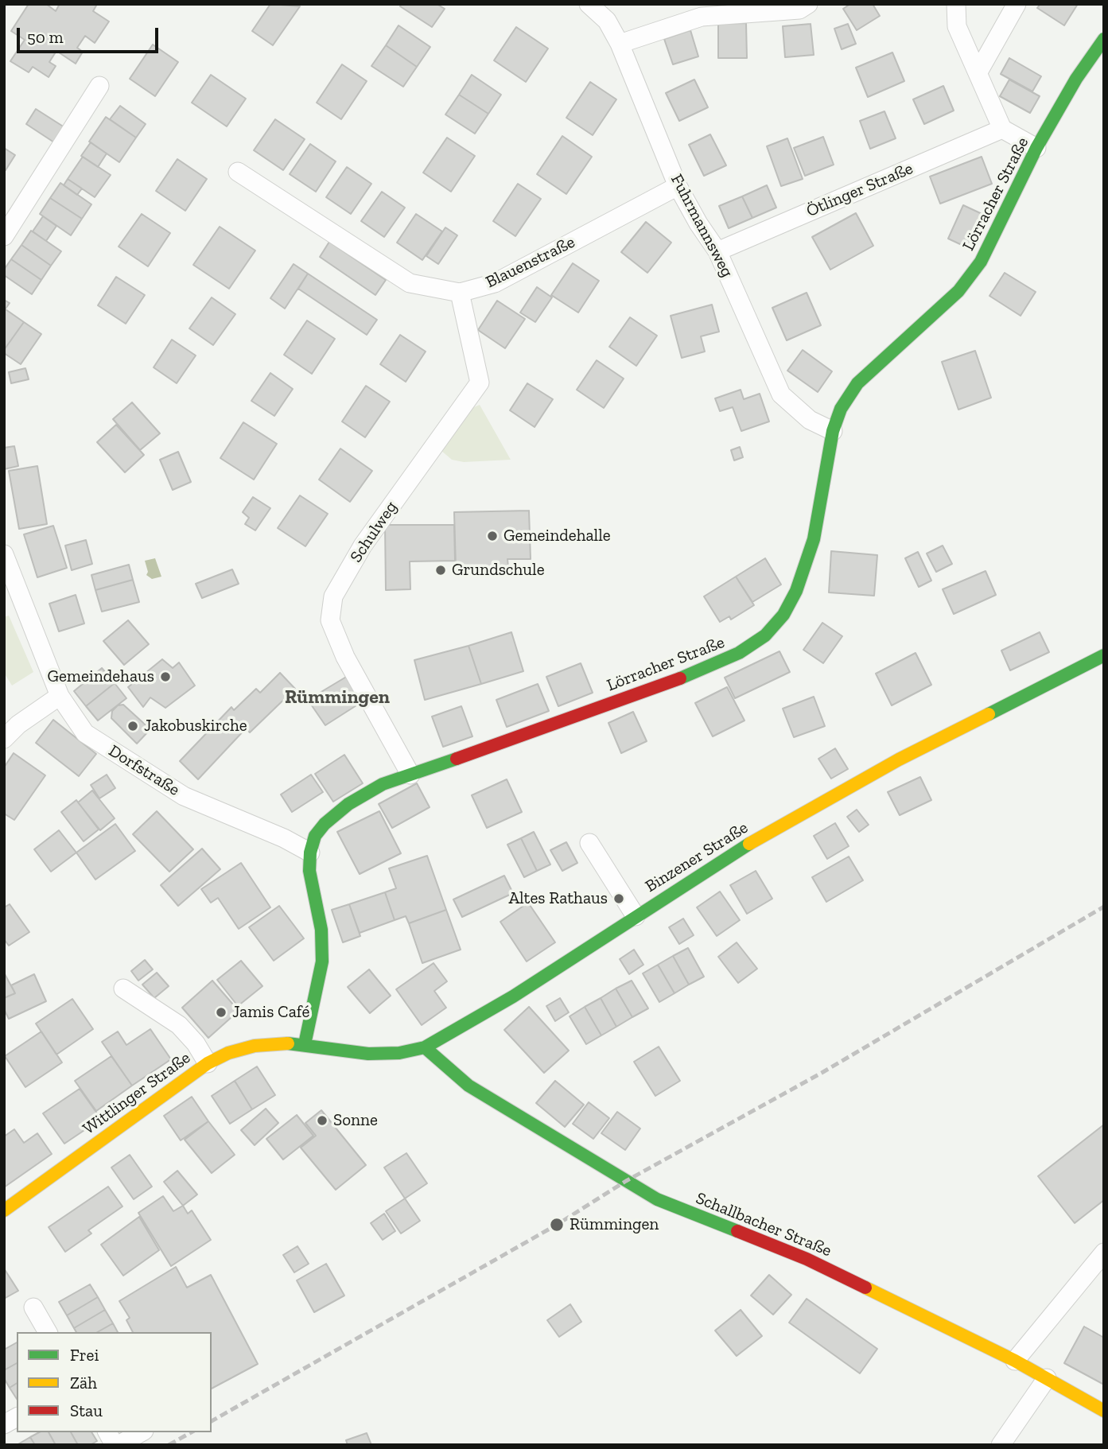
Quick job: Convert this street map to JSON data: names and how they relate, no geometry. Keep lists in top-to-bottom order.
{
  "streets": {
    "street": [
      "Ötlinger Straße",
      "Lörracher Straße",
      "Fuhrmannsweg",
      "Blauenstraße",
      "Schulweg",
      "Dorfstraße",
      "Binzener Straße",
      "Wittlinger Straße",
      "Schallbacher Straße"
    ]
  },
  "crossings": [
    ["Ötlinger Straße", "Fuhrmannsweg"],
    ["Lörracher Straße", "Fuhrmannsweg"],
    ["Lörracher Straße", "Schulweg"],
    ["Lörracher Straße", "Dorfstraße"],
    ["Lörracher Straße", "Binzener Straße"],
    ["Lörracher Straße", "Wittlinger Straße"],
    ["Fuhrmannsweg", "Blauenstraße"],
    ["Blauenstraße", "Schulweg"],
    ["Binzener Straße", "Wittlinger Straße"],
    ["Binzener Straße", "Schallbacher Straße"]
  ],
  "districts": ["Rümmingen"],
  "places": [
    "Gemeindehalle",
    "Grundschule",
    "Gemeindehaus",
    "Jakobuskirche",
    "Altes Rathaus",
    "Jamis Café",
    "Sonne",
    "Rümmingen"
  ],
  "legend": ["Frei", "Zäh", "Stau"],
  "scale_bar": "50 m"
}
